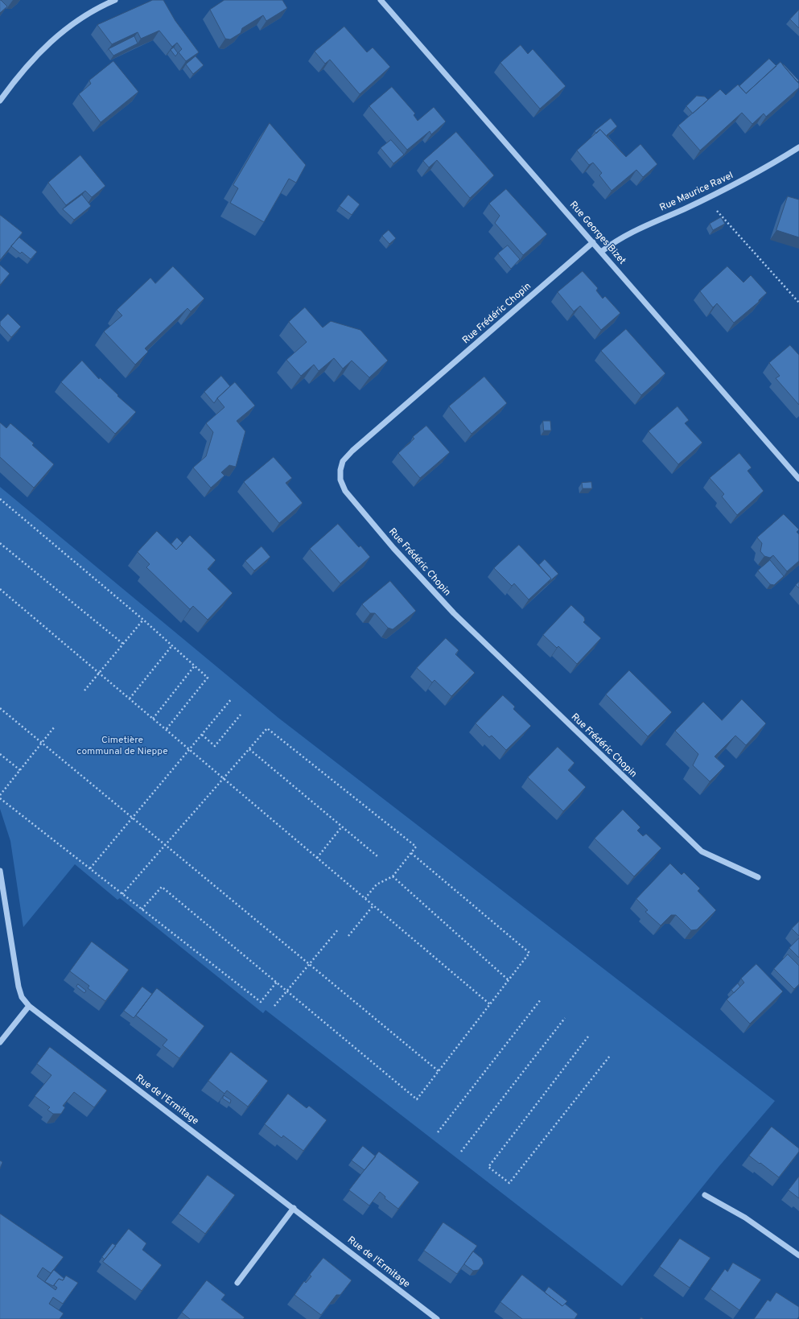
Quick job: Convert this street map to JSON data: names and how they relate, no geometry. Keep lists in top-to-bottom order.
{
  "streets": {
    "street": [
      "Rue Maurice Ravel",
      "Rue Georges Bizet",
      "Rue Frédéric Chopin",
      "Rue de l'Ermitage"
    ]
  },
  "crossings": [
    ["Rue Maurice Ravel", "Rue Georges Bizet"],
    ["Rue Georges Bizet", "Rue Frédéric Chopin"]
  ],
  "parks": ["Cimetière communal de Nieppe"]
}
